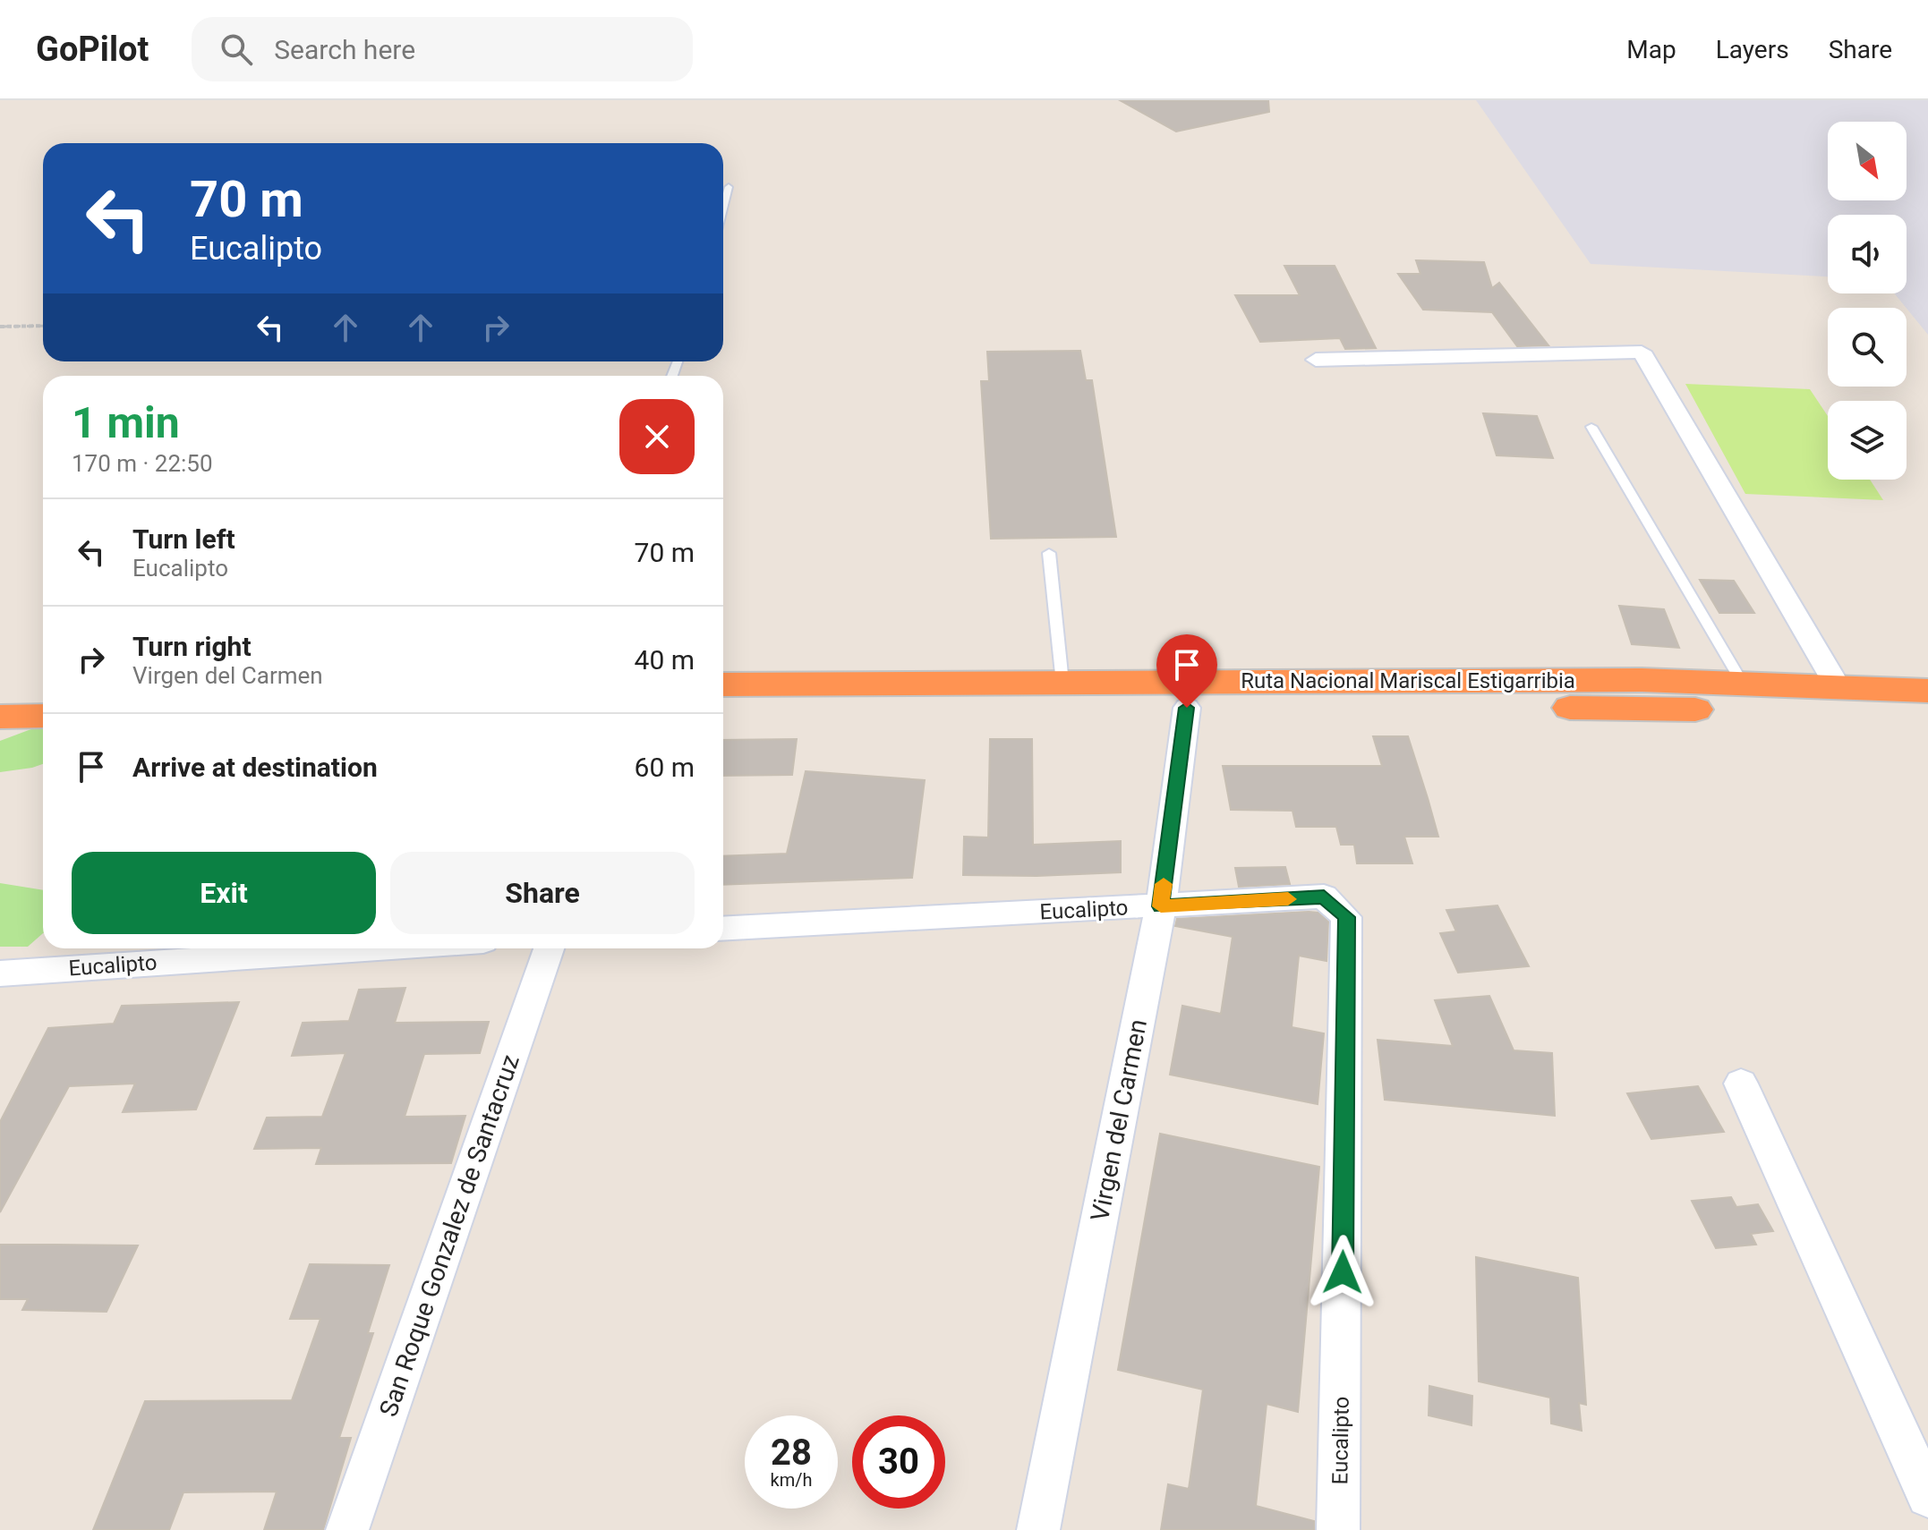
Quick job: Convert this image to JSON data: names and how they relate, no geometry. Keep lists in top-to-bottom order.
{
  "streets": {
    "highway": ["Ruta Nacional Mariscal Estigarribia"],
    "street": ["Eucalipto", "Virgen del Carmen", "San Roque Gonzalez de Santacruz"]
  },
  "crossings": [
    ["Ruta Nacional Mariscal Estigarribia", "Virgen del Carmen"],
    ["Eucalipto", "Virgen del Carmen"]
  ],
  "north": "bottom right",
  "page": {
    "header": "GoPilot",
    "search": "Search here",
    "nav": ["Map", "Layers", "Share"],
    "turn": ["70 m", "Eucalipto"],
    "heading": ["1 min", "170 m · 22:50"],
    "list": [
      {
        "name": "Turn left",
        "note": "Eucalipto",
        "value": "70 m"
      },
      {
        "name": "Turn right",
        "note": "Virgen del Carmen",
        "value": "40 m"
      },
      {
        "name": "Arrive at destination",
        "value": "60 m"
      }
    ],
    "buttons": ["Exit", "Share"],
    "speed": "28 km/h",
    "limit": "30"
  }
}
